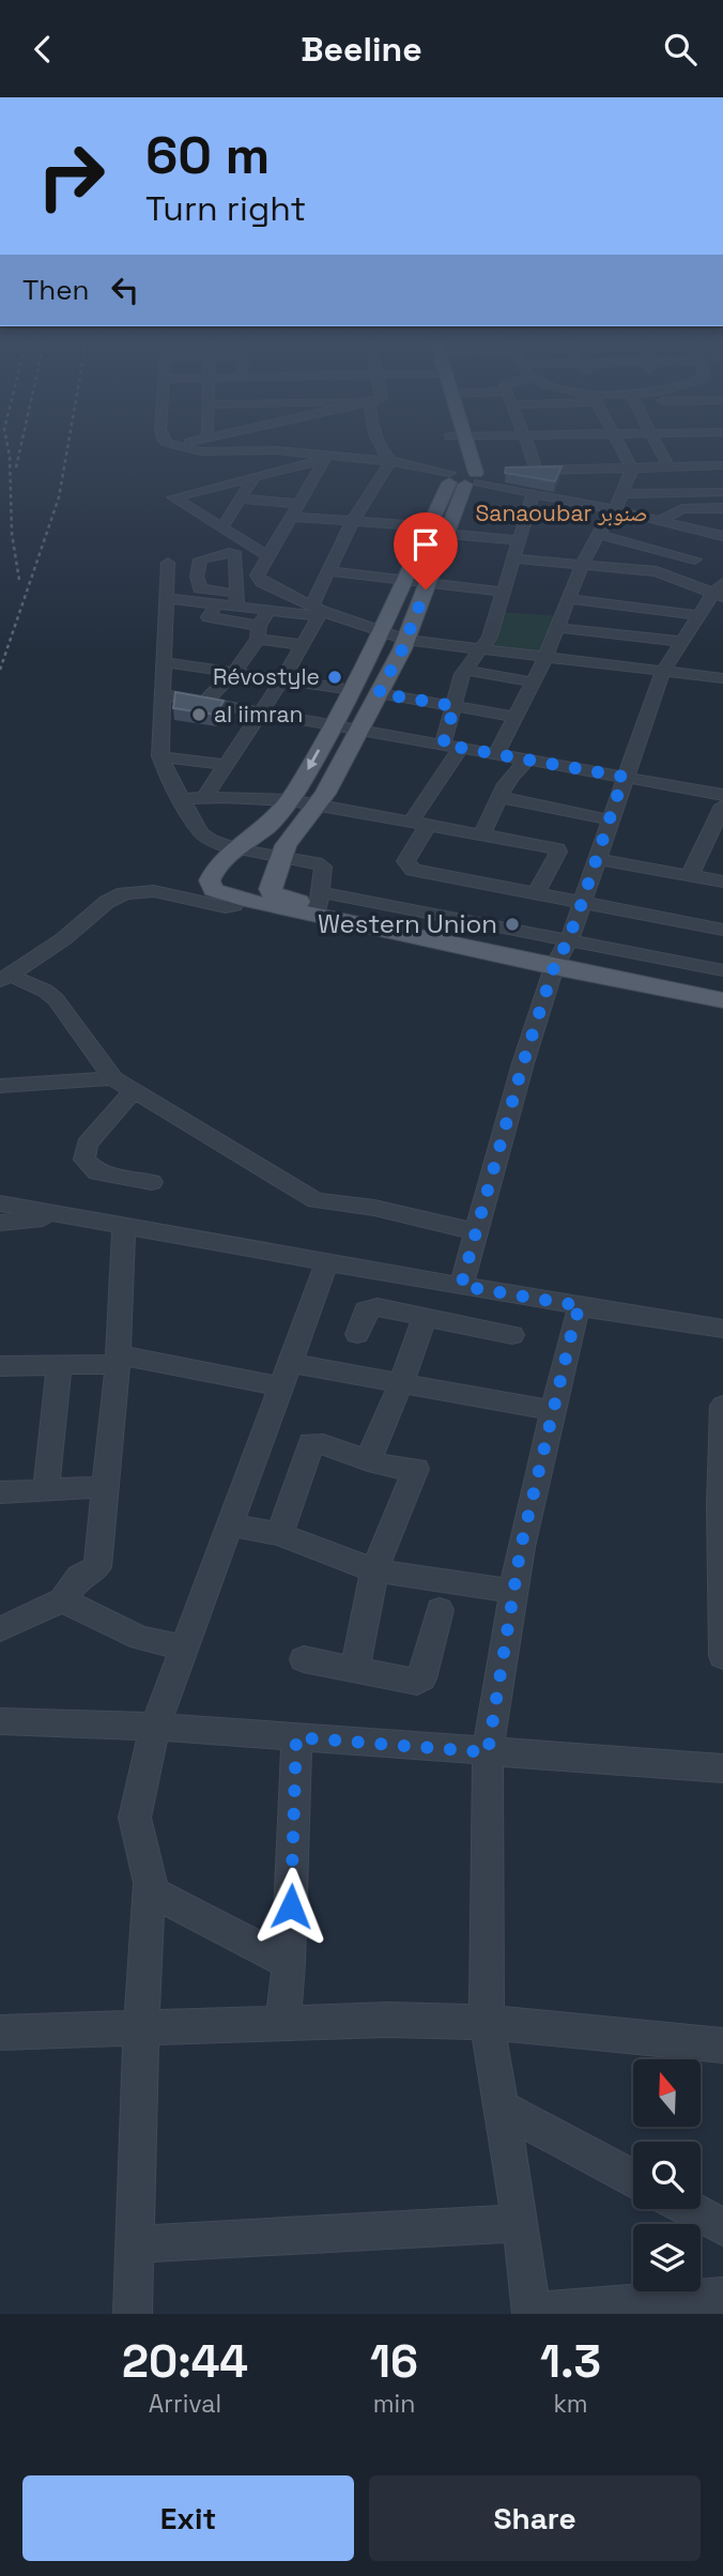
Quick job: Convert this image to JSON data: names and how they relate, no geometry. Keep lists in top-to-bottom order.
{
  "districts": ["Sanaoubar صنوبر"],
  "places": ["Révostyle", "al iimran", "Western Union"],
  "north": "top",
  "page": {
    "header": "Beeline",
    "turn": ["60 m", "Turn right"],
    "then": "Then",
    "eta": [
      "20:44",
      "Arrival",
      "16",
      "min",
      "1.3",
      "km"
    ],
    "buttons": ["Exit", "Share"]
  }
}
